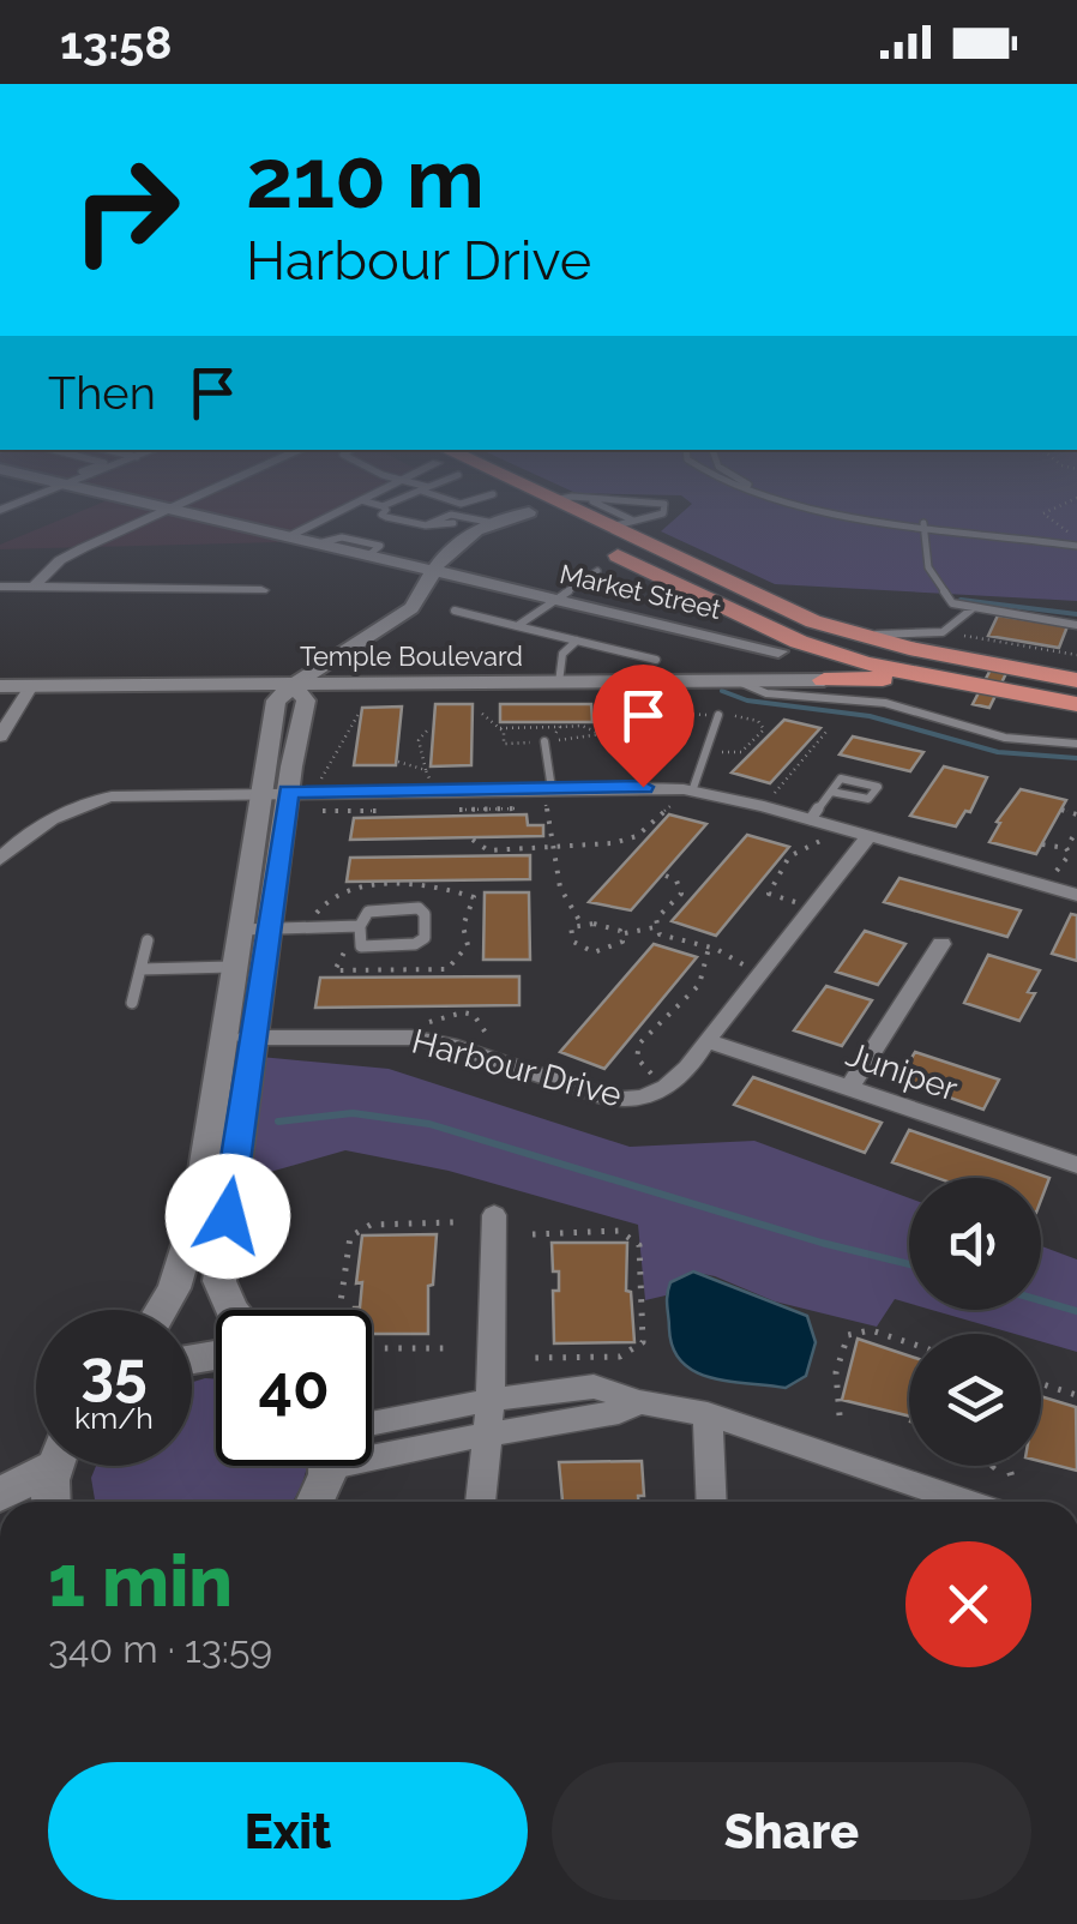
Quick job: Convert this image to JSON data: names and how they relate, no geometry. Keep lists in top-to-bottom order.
{
  "streets": {
    "street": [
      "Market Street",
      "Temple Boulevard",
      "Harbour Drive",
      "Juniper"
    ]
  },
  "crossings": [
    ["Harbour Drive", "Juniper"]
  ],
  "page": {
    "status": "13:58",
    "turn": ["210 m", "Harbour Drive"],
    "then": "Then",
    "speed": "35 km/h",
    "limit": "40",
    "heading": ["1 min", "340 m · 13:59"],
    "buttons": ["Exit", "Share"]
  }
}
